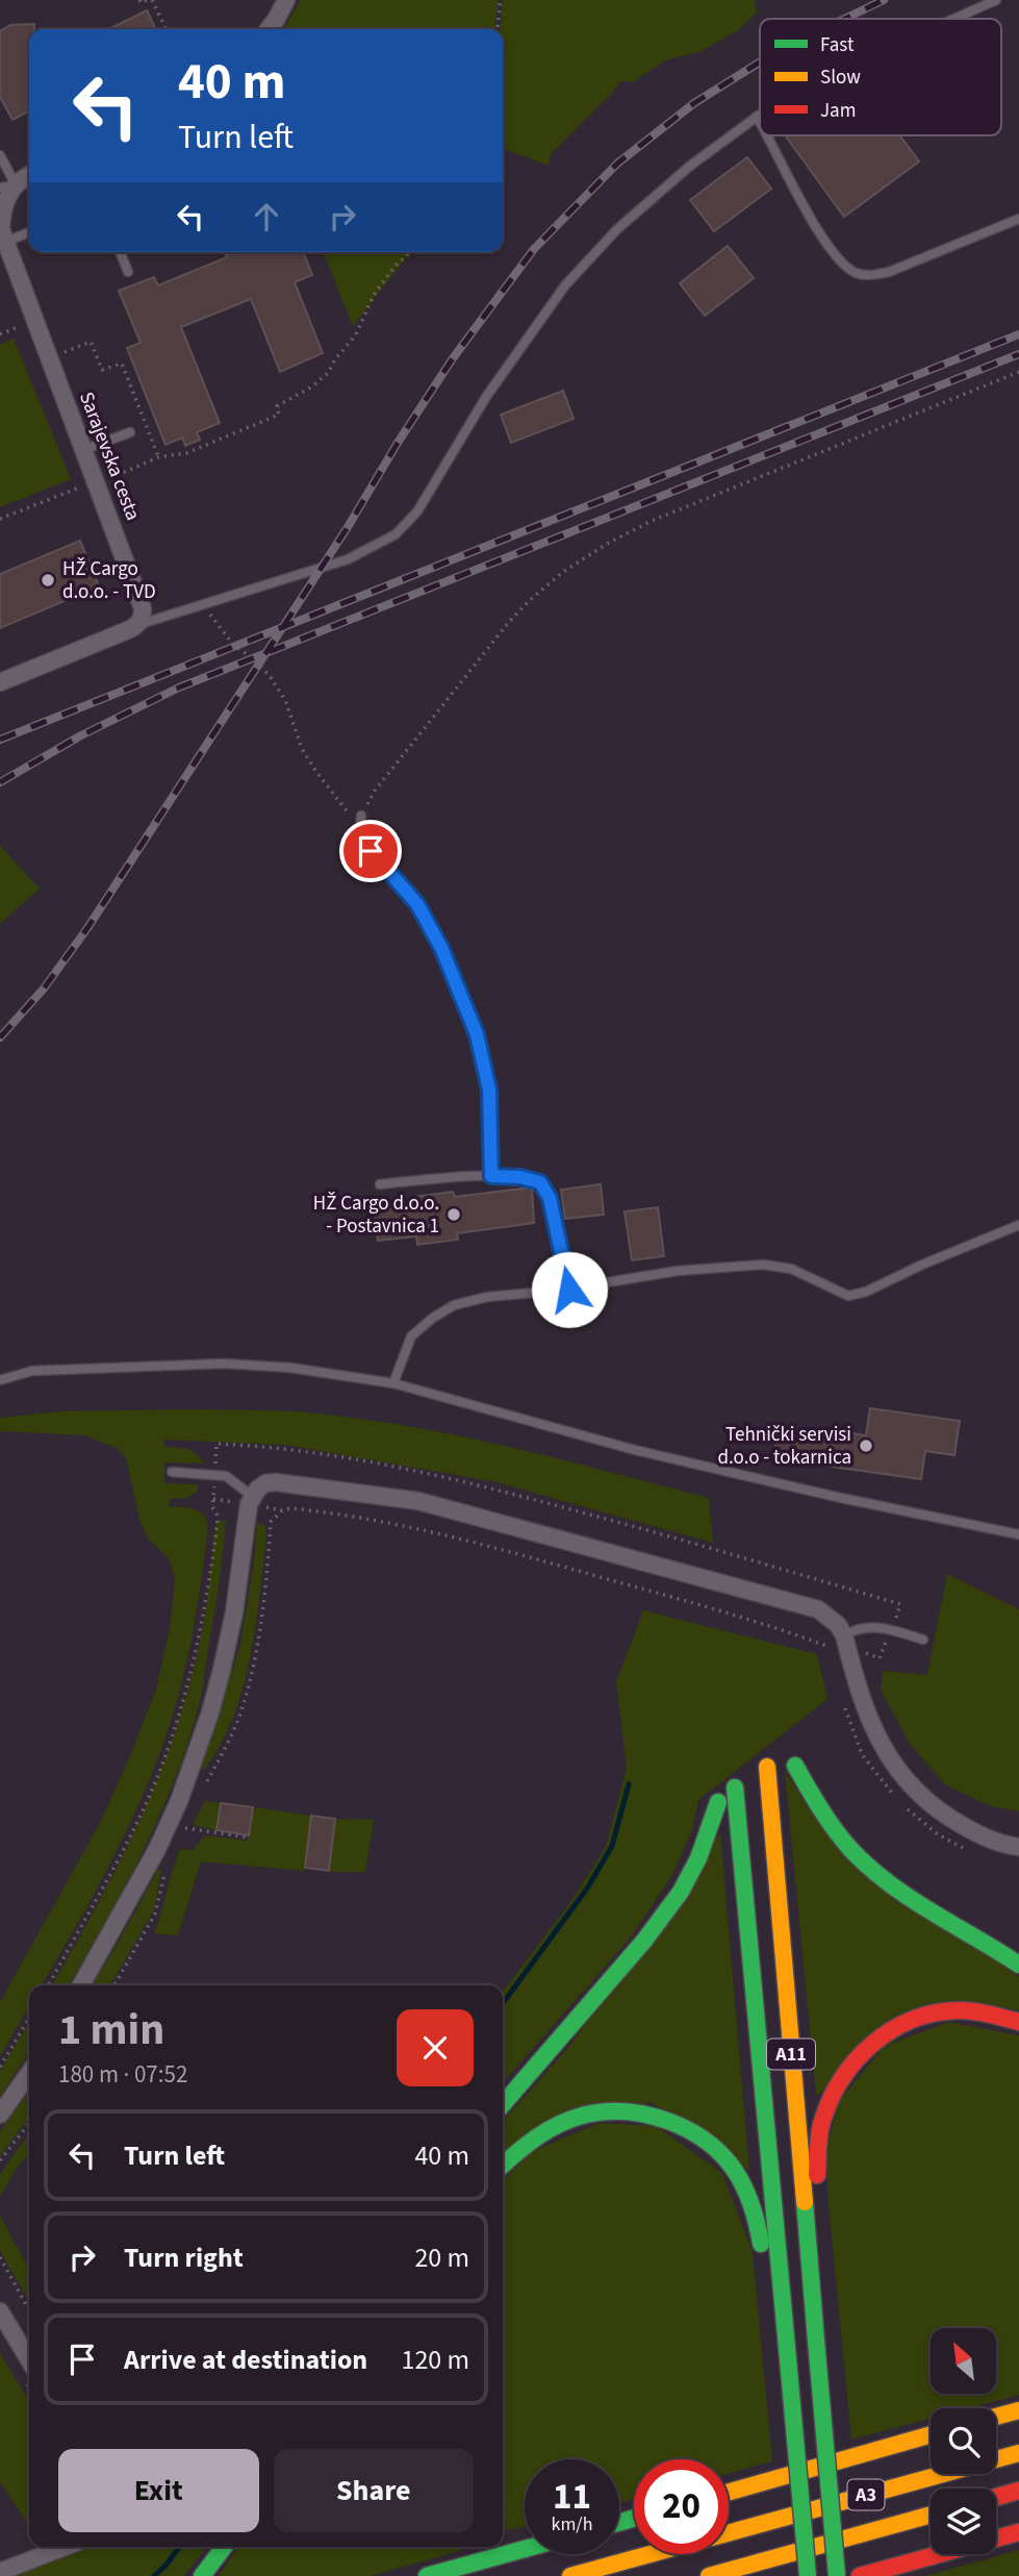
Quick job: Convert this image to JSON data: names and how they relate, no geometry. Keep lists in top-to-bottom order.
{
  "streets": {
    "highway": ["A11", "A3"],
    "street": ["Sarajevska cesta"]
  },
  "places": ["HŽ Cargo d.o.o. - TVD", "HŽ Cargo d.o.o. - Postavnica 1", "Tehnički servisi d.o.o - tokarnica"],
  "legend": ["Fast", "Slow", "Jam"],
  "north": "top left",
  "page": {
    "turn": ["40 m", "Turn left"],
    "heading": ["1 min", "180 m · 07:52"],
    "list": [
      {
        "name": "Turn left",
        "value": "40 m"
      },
      {
        "name": "Turn right",
        "value": "20 m"
      },
      {
        "name": "Arrive at destination",
        "value": "120 m"
      }
    ],
    "buttons": ["Exit", "Share"],
    "speed": "11 km/h",
    "limit": "20"
  }
}
